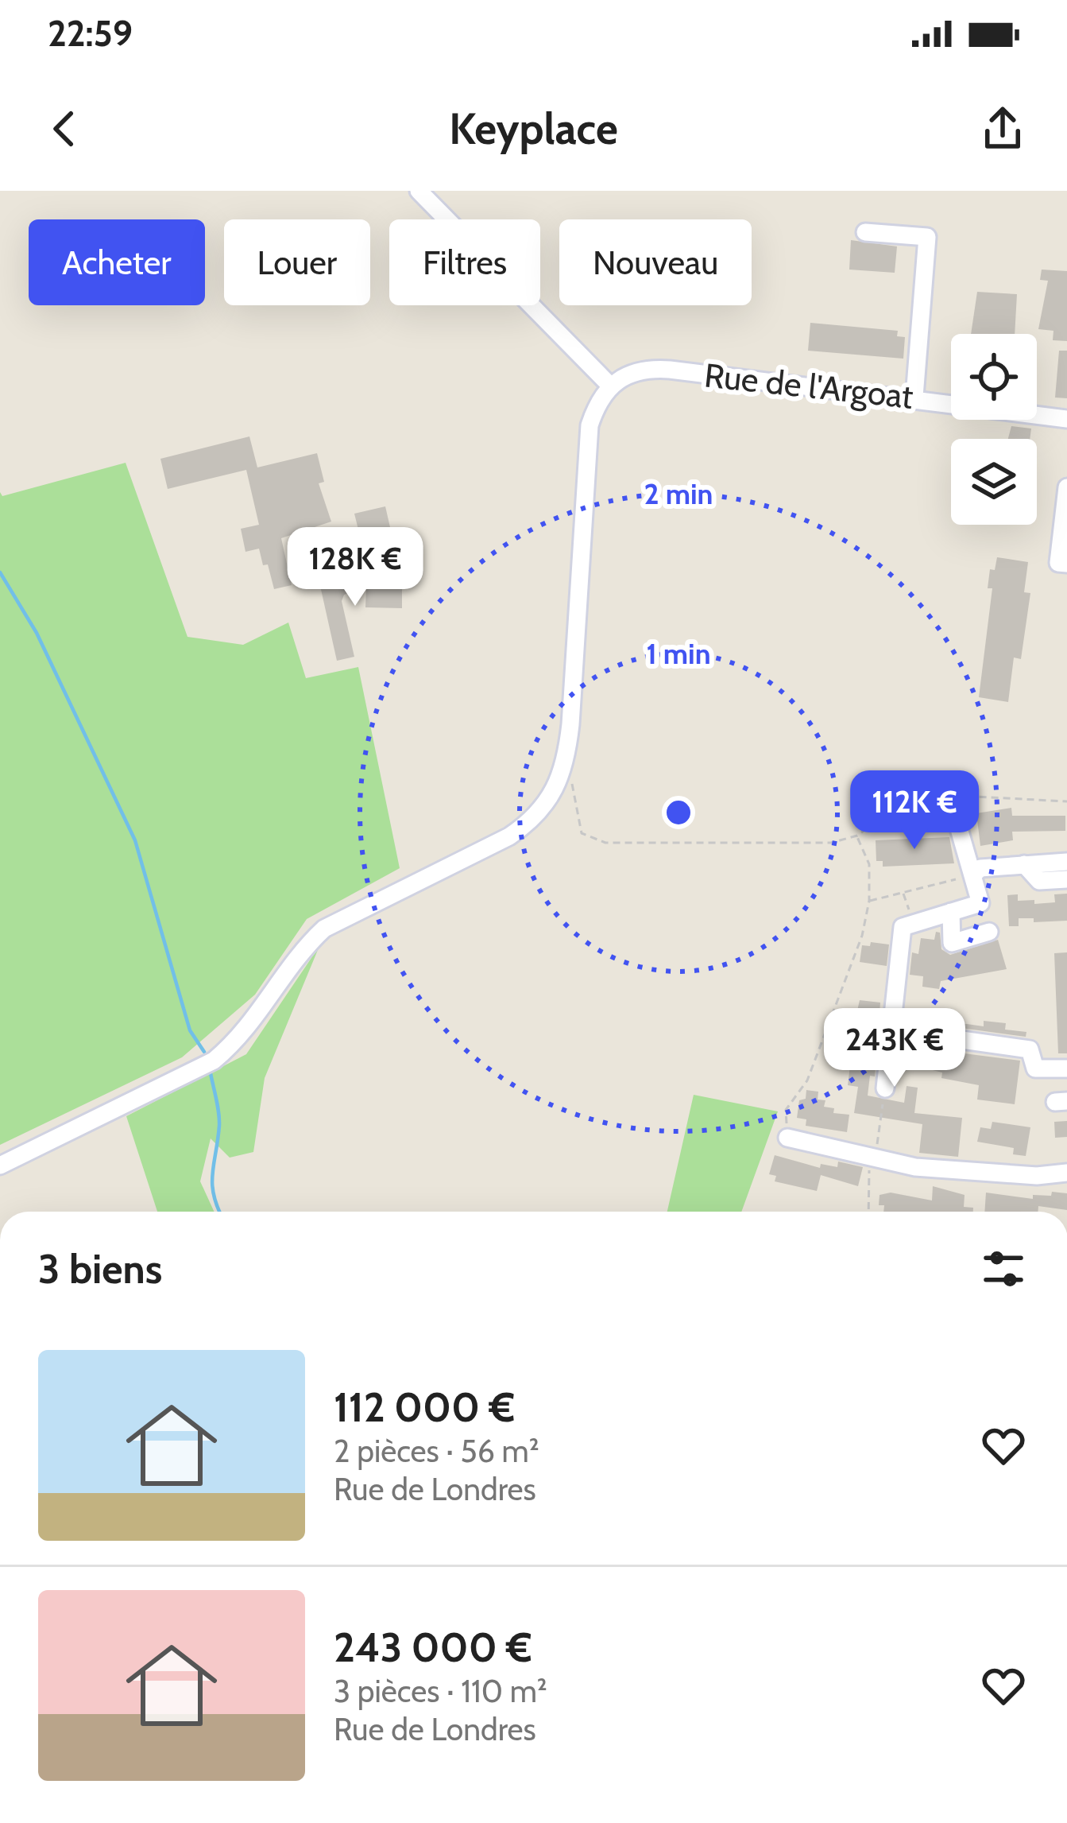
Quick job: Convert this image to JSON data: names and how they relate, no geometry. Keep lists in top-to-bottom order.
{
  "streets": {
    "street": ["Rue de l'Argoat"]
  },
  "page": {
    "status": "22:59",
    "header": "Keyplace",
    "chip": [
      "Acheter",
      "Louer",
      "Filtres",
      "Nouveau"
    ],
    "price": ["128K €", "112K €", "243K €"],
    "heading": "3 biens",
    "list": [
      {
        "name": "112 000 €",
        "note": "2 pièces · 56 m² · Rue de Londres"
      },
      {
        "name": "243 000 €",
        "note": "3 pièces · 110 m² · Rue de Londres"
      }
    ]
  },
  "rings": ["2 min", "1 min"]
}
